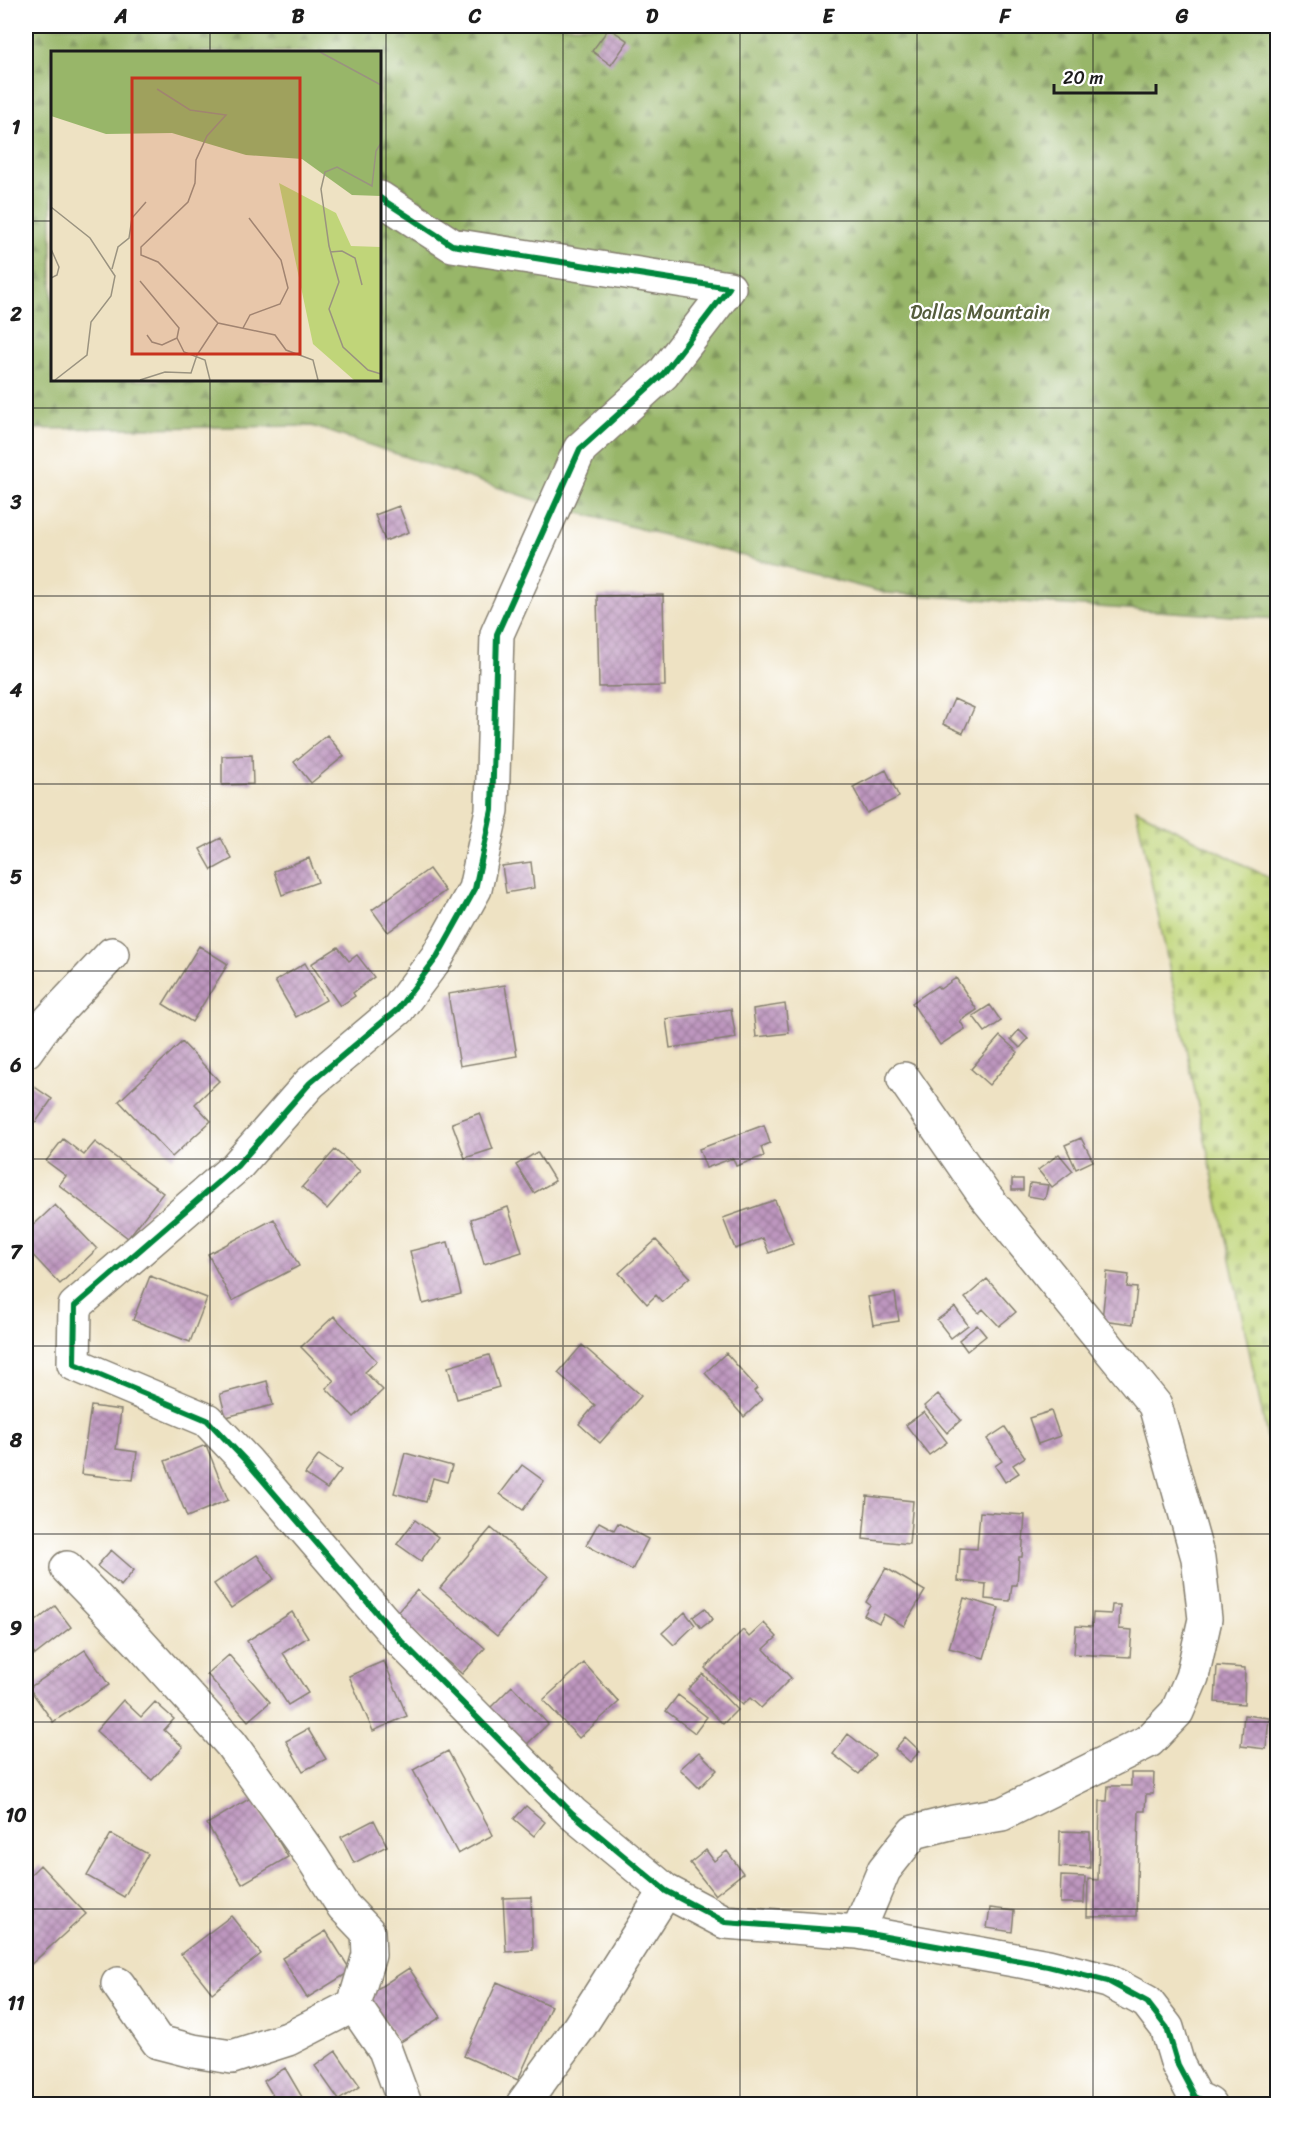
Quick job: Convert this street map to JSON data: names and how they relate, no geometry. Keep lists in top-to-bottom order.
{
  "parks": ["Dallas Mountain"],
  "scale_bar": "20 m",
  "grid": {
    "columns": [
      "A",
      "B",
      "C",
      "D",
      "E",
      "F",
      "G"
    ],
    "rows": [
      "1",
      "2",
      "3",
      "4",
      "5",
      "6",
      "7",
      "8",
      "9",
      "10",
      "11"
    ]
  }
}
